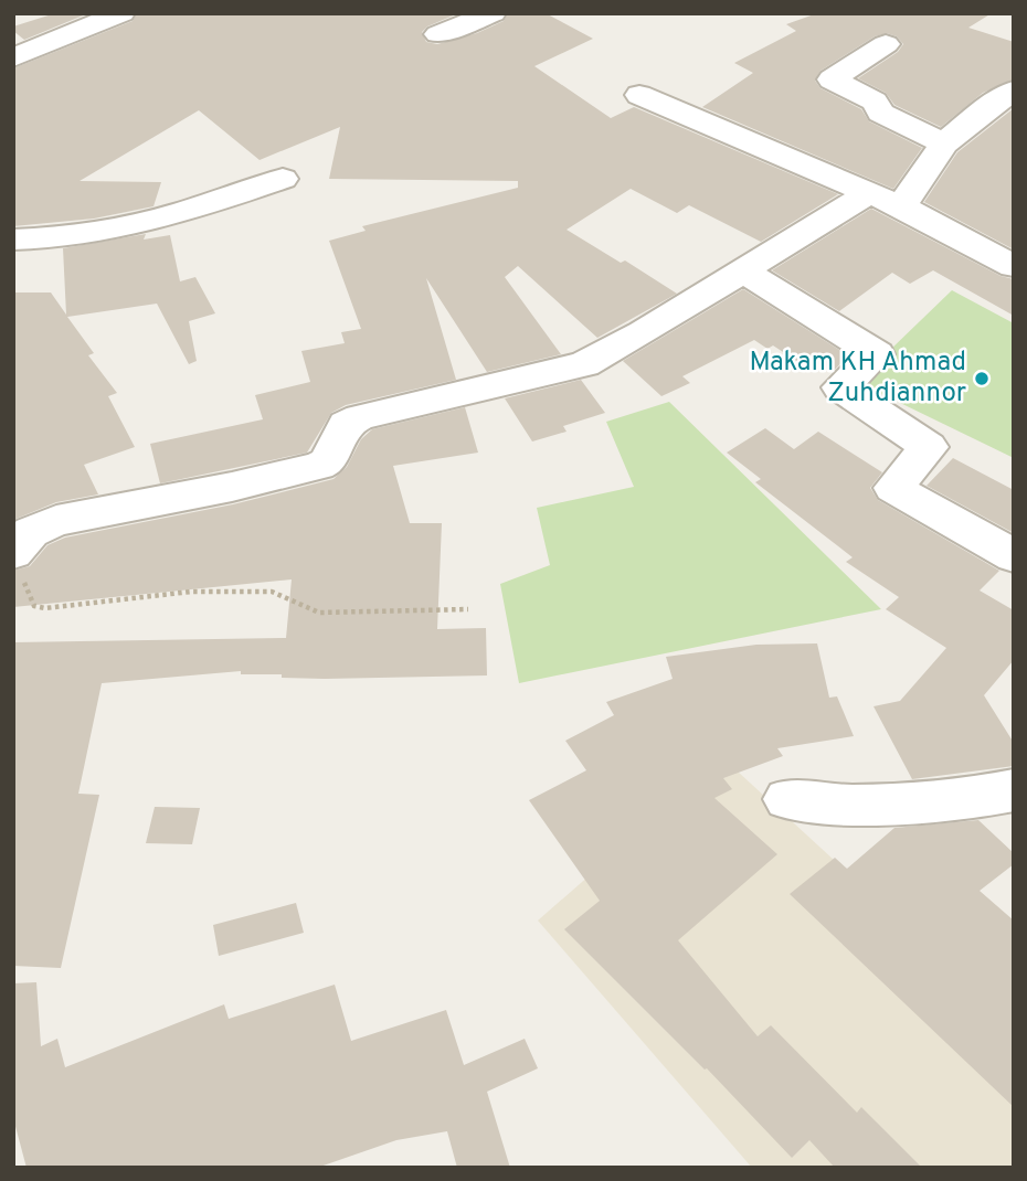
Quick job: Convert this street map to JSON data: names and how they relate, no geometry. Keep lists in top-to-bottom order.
{
  "places": ["Makam KH Ahmad Zuhdiannor"]
}
